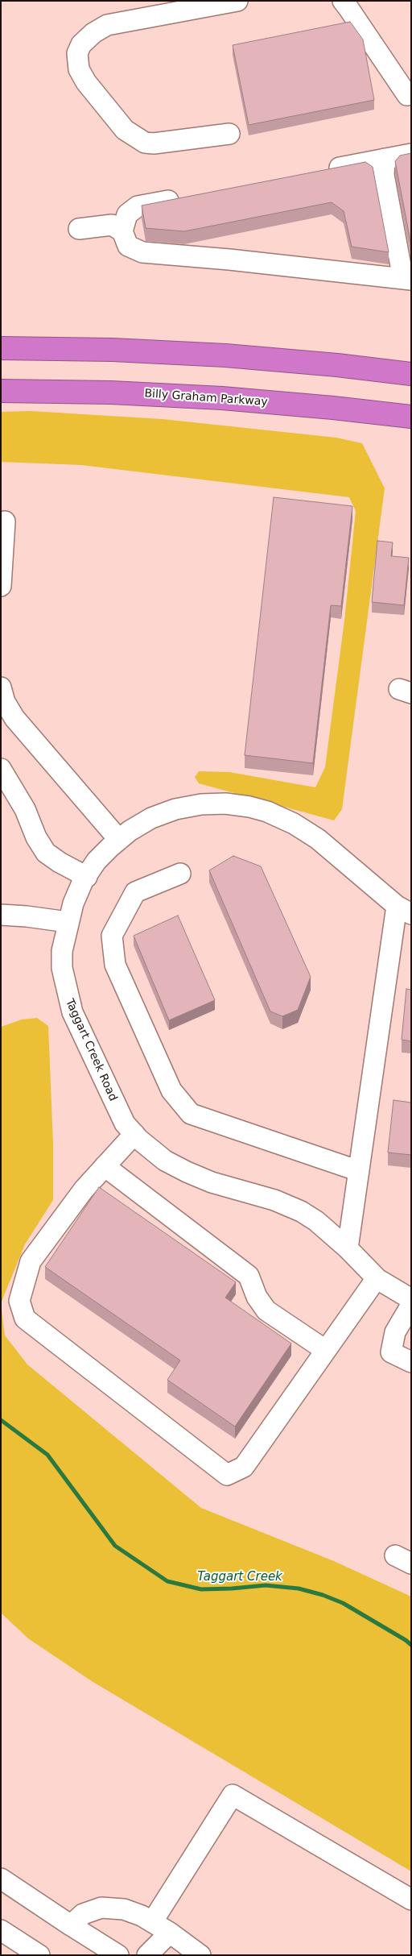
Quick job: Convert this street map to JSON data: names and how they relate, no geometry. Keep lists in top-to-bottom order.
{
  "streets": {
    "highway": ["Billy Graham Parkway"],
    "street": ["Taggart Creek Road"]
  },
  "water": ["Taggart Creek"]
}
